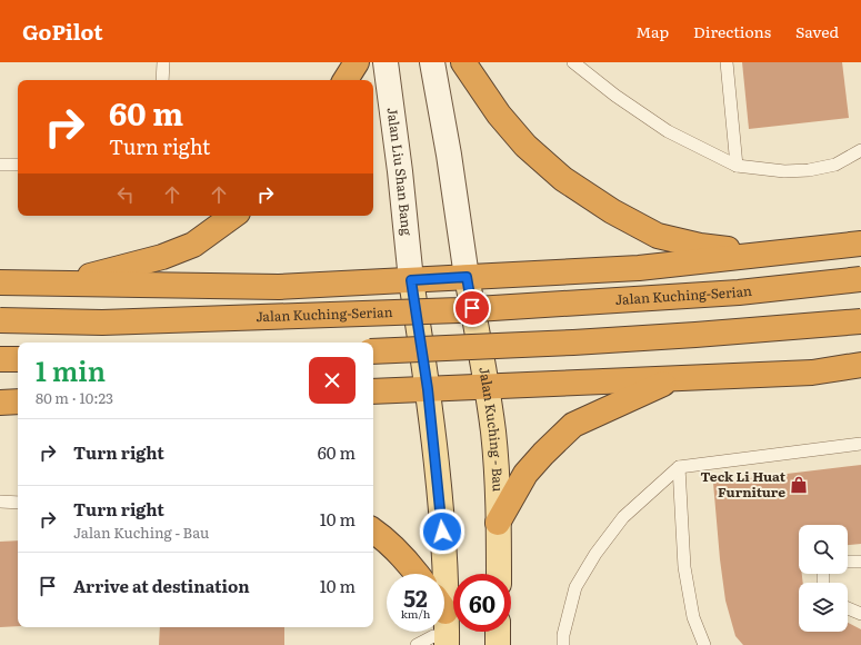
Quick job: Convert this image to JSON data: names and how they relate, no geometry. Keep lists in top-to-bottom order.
{
  "streets": {
    "highway": ["Jalan Kuching-Serian"],
    "main road": ["Jalan Liu Shan Bang", "Jalan Kuching - Bau"]
  },
  "places": {
    "shop": ["Teck Li Huat Furniture"]
  },
  "page": {
    "header": "GoPilot",
    "nav": ["Map", "Directions", "Saved"],
    "turn": ["60 m", "Turn right"],
    "heading": ["1 min", "80 m · 10:23"],
    "list": [
      {
        "name": "Turn right",
        "value": "60 m"
      },
      {
        "name": "Turn right",
        "note": "Jalan Kuching - Bau",
        "value": "10 m"
      },
      {
        "name": "Arrive at destination",
        "value": "10 m"
      }
    ],
    "speed": "52 km/h",
    "limit": "60"
  }
}
